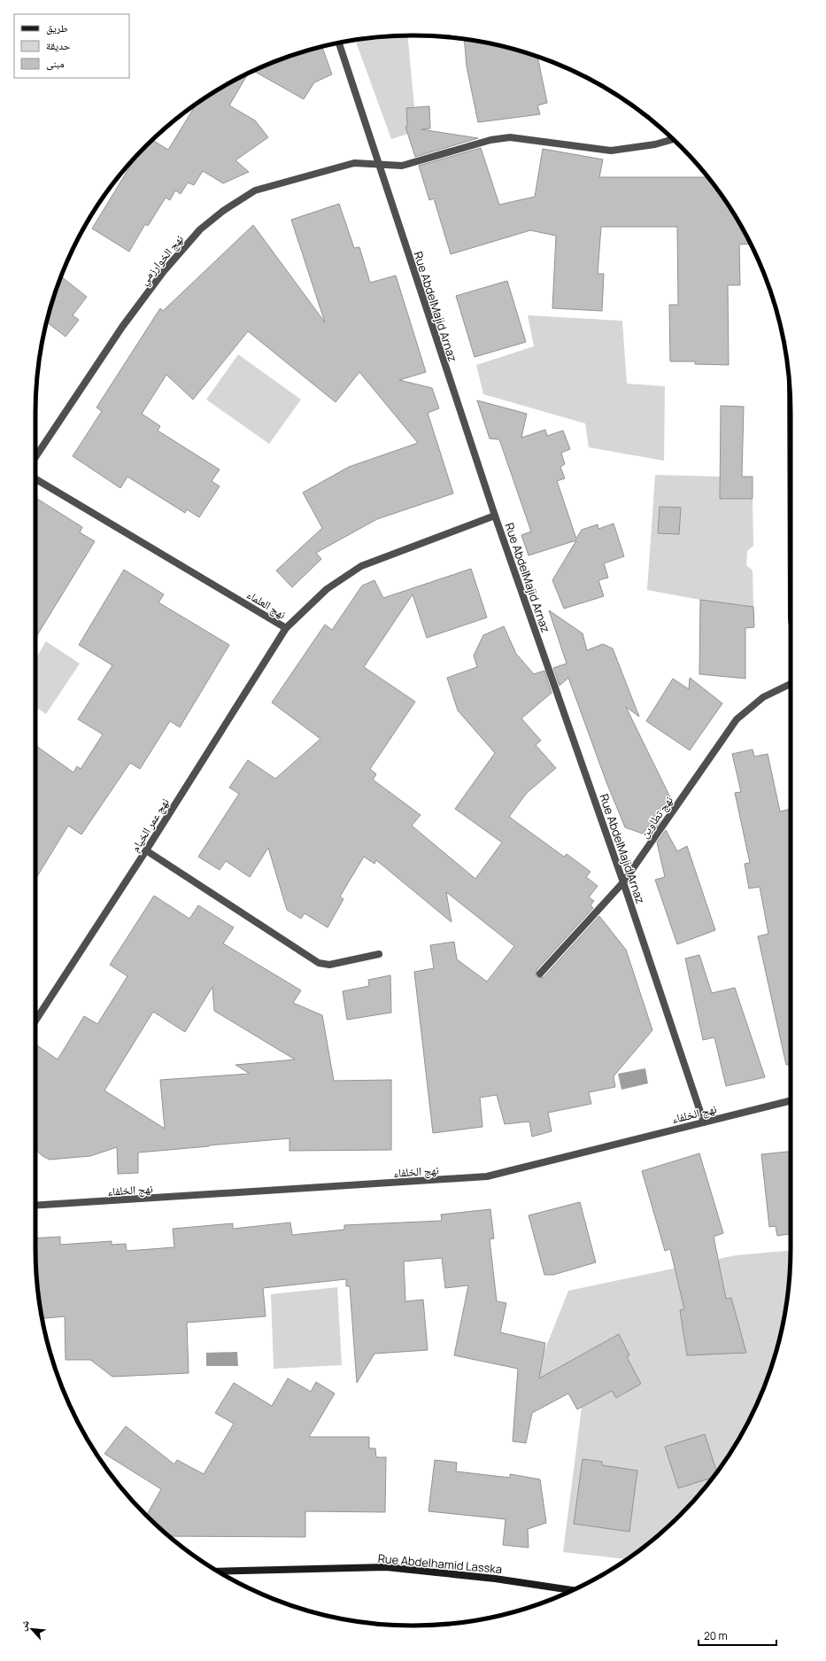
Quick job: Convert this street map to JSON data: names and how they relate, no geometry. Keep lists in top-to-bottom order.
{
  "streets": {
    "main road": ["Rue Abdelhamid Lasska"],
    "street": [
      "نهج الخوارزمي",
      "Rue AbdelMajid Arnaz",
      "نهج العلماء",
      "نهج تطاوين",
      "نهج عمر الخيام",
      "نهج الخلفاء"
    ]
  },
  "crossings": [
    ["نهج الخوارزمي", "Rue AbdelMajid Arnaz"],
    ["Rue AbdelMajid Arnaz", "نهج العلماء"],
    ["Rue AbdelMajid Arnaz", "نهج تطاوين"],
    ["Rue AbdelMajid Arnaz", "نهج الخلفاء"],
    ["نهج العلماء", "نهج عمر الخيام"]
  ],
  "legend": ["طريق", "حديقة", "مبنى"],
  "scale_bar": "20 m",
  "north": "top left"
}
